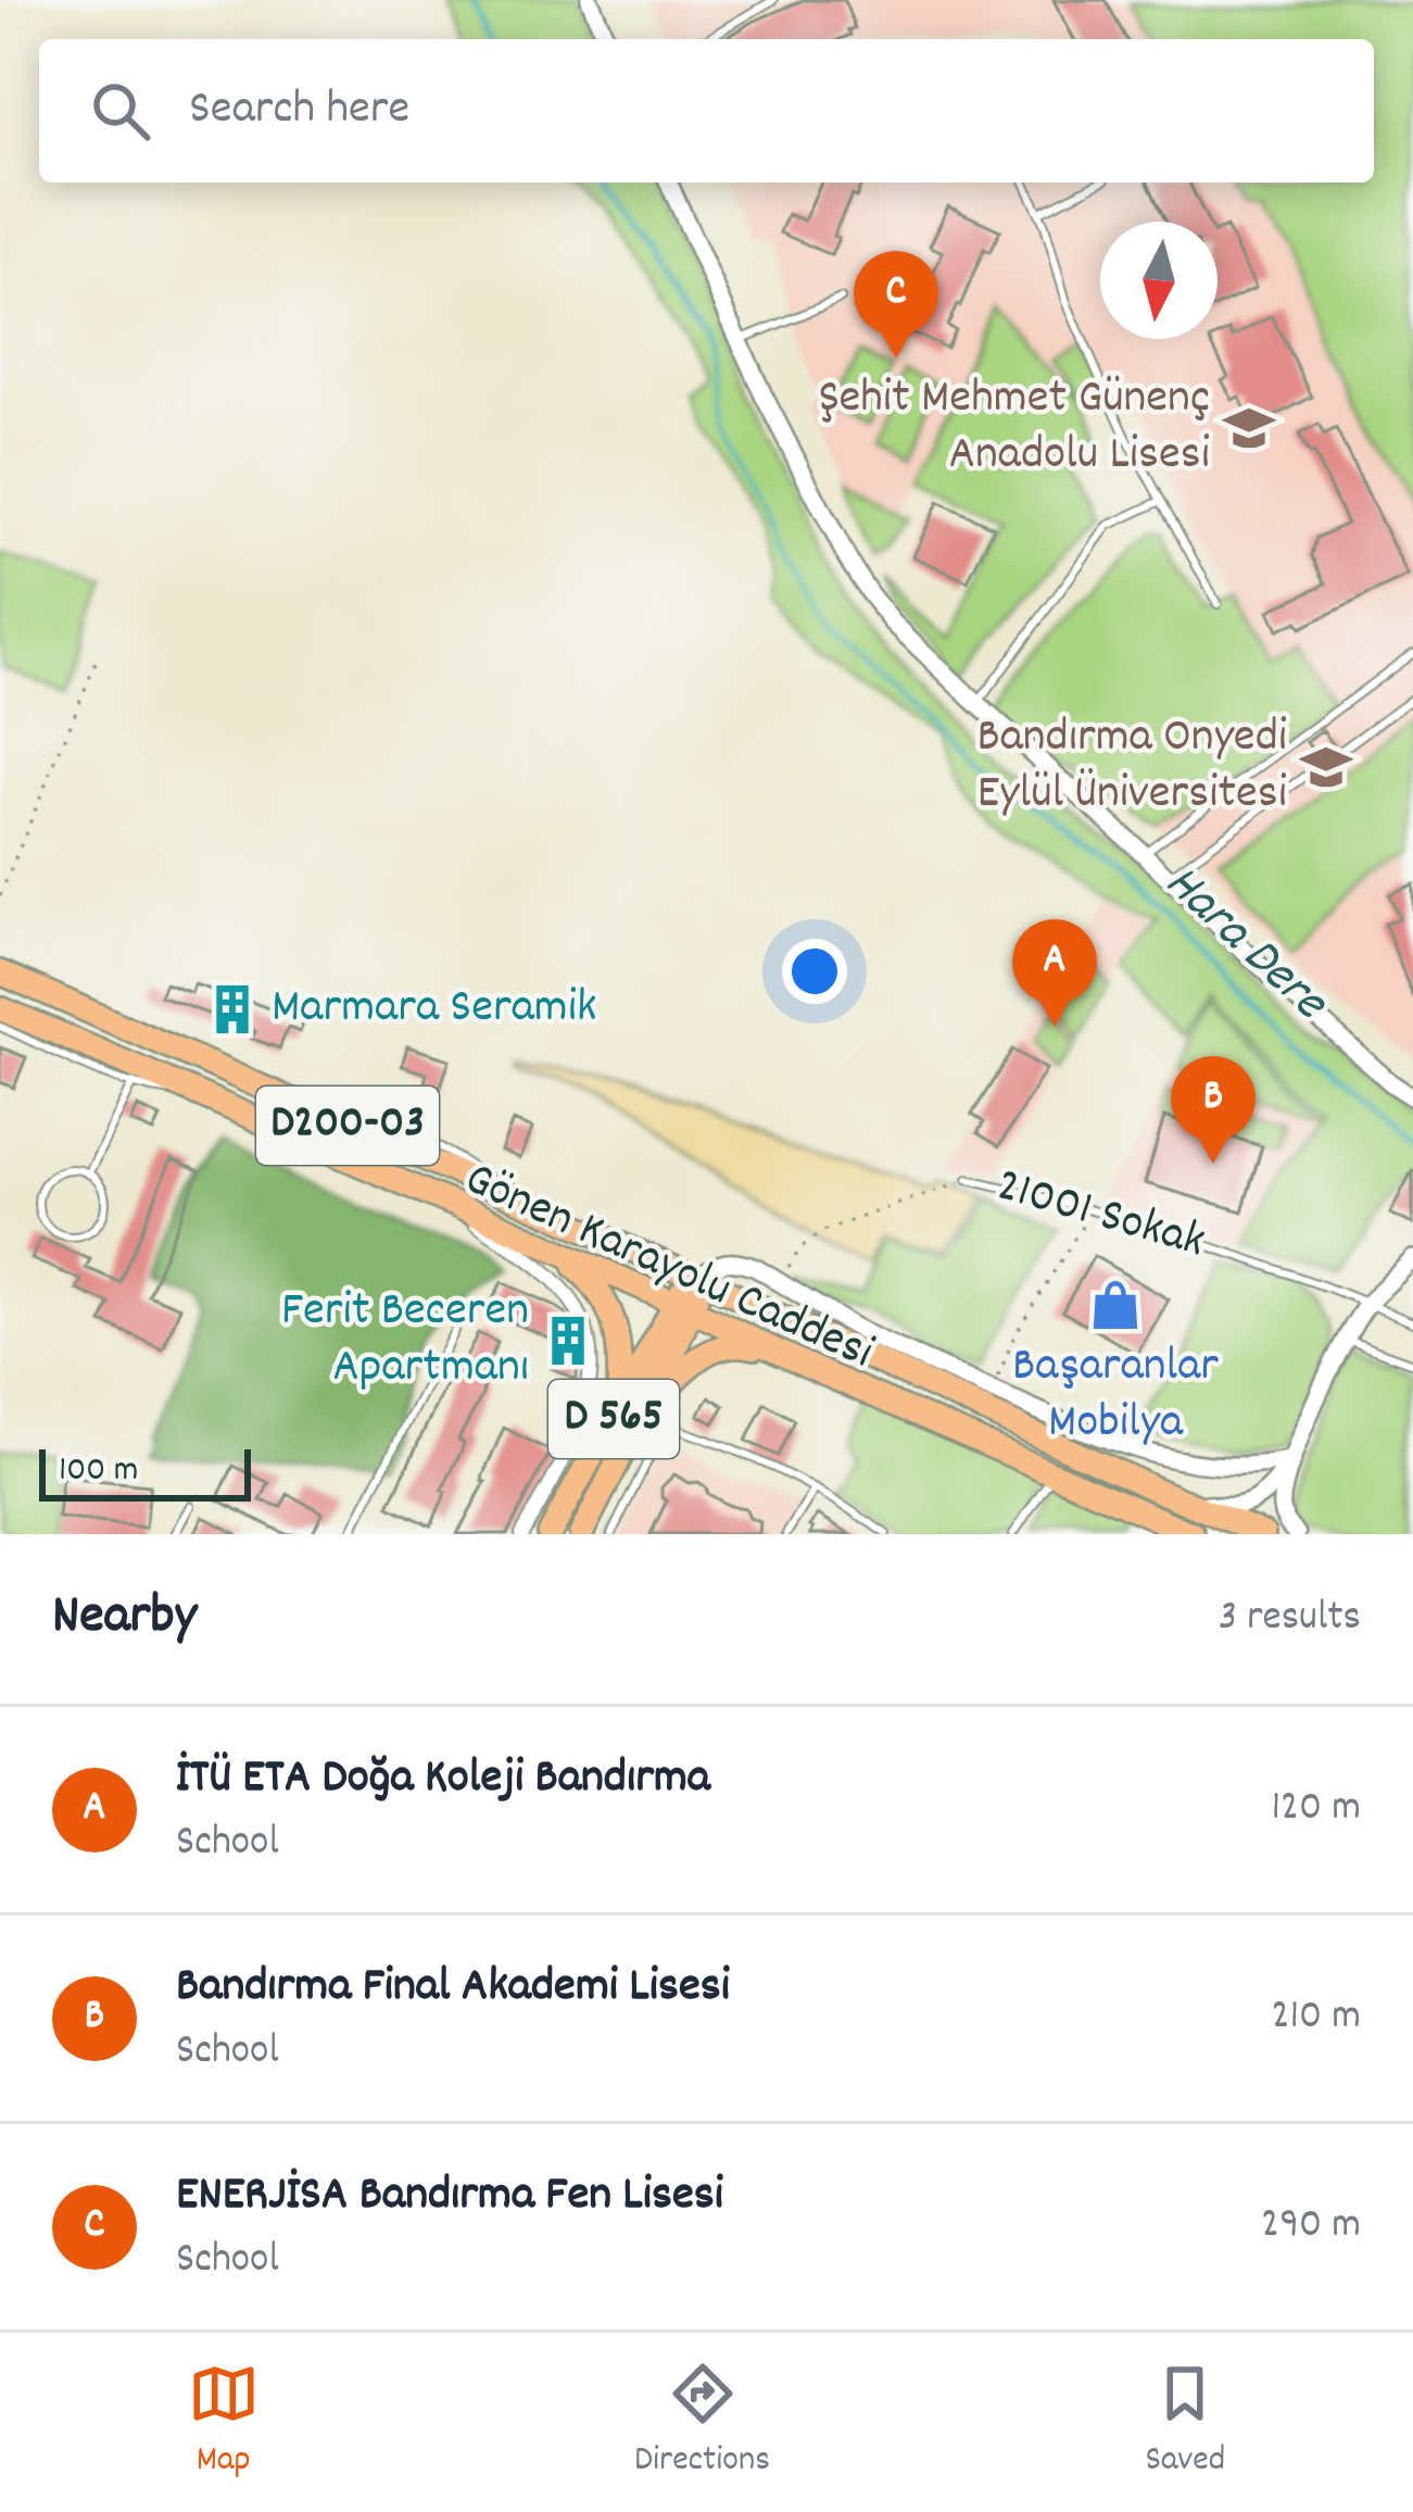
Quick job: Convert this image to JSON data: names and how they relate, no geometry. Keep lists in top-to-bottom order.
{
  "streets": {
    "highway": ["D200-03", "Gönen Karayolu Caddesi", "D 565"],
    "lane": ["21001 Sokak"]
  },
  "crossings": [
    ["Gönen Karayolu Caddesi", "D 565"]
  ],
  "water": ["Hara Dere"],
  "places": {
    "school or university": ["Şehit Mehmet Günenç Anadolu Lisesi", "Bandırma Onyedi Eylül Üniversitesi"],
    "building": ["Marmara Seramik", "Ferit Beceren Apartmanı"],
    "shop": ["Başaranlar Mobilya"]
  },
  "scale_bar": "100 m",
  "north": "bottom",
  "page": {
    "search": "Search here",
    "pins": ["C", "A", "B"],
    "scale": "100 m",
    "heading": ["Nearby", "3 results"],
    "list": [
      {
        "mark": "A",
        "name": "İTÜ ETA Doğa Koleji Bandırma",
        "note": "School",
        "value": "120 m"
      },
      {
        "mark": "B",
        "name": "Bandırma Final Akademi Lisesi",
        "note": "School",
        "value": "210 m"
      },
      {
        "mark": "C",
        "name": "ENERJİSA Bandırma Fen Lisesi",
        "note": "School",
        "value": "290 m"
      }
    ],
    "nav": ["Map", "Directions", "Saved"]
  }
}
